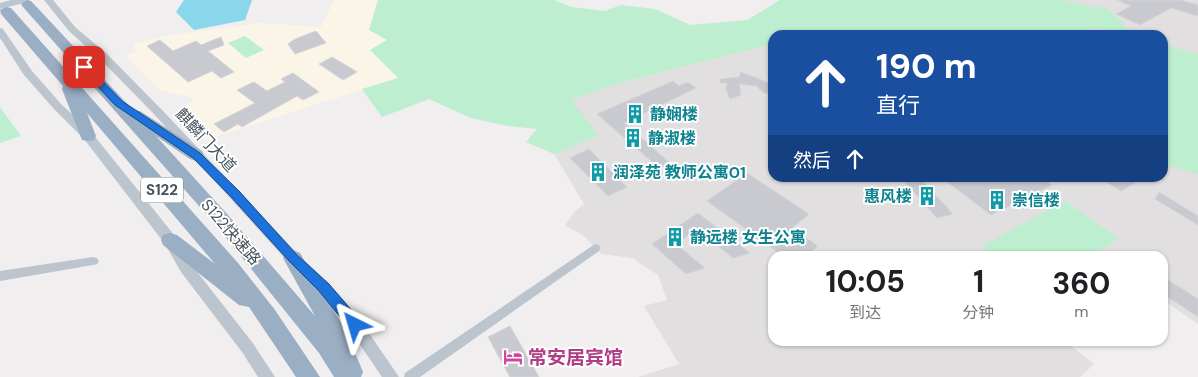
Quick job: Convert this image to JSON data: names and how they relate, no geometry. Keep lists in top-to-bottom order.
{
  "streets": {
    "highway": ["S122", "S122快速路"],
    "street": ["麒麟门大道"]
  },
  "places": {
    "building": [
      "静娴楼",
      "静淑楼",
      "润泽苑 教师公寓01",
      "惠风楼",
      "崇信楼",
      "静远楼 女生公寓"
    ],
    "hotel": ["常安居宾馆"]
  },
  "page": {
    "turn": ["190 m", "直行"],
    "then": "然后",
    "eta": [
      "10:05",
      "到达",
      "1",
      "分钟",
      "360",
      "m"
    ]
  }
}
